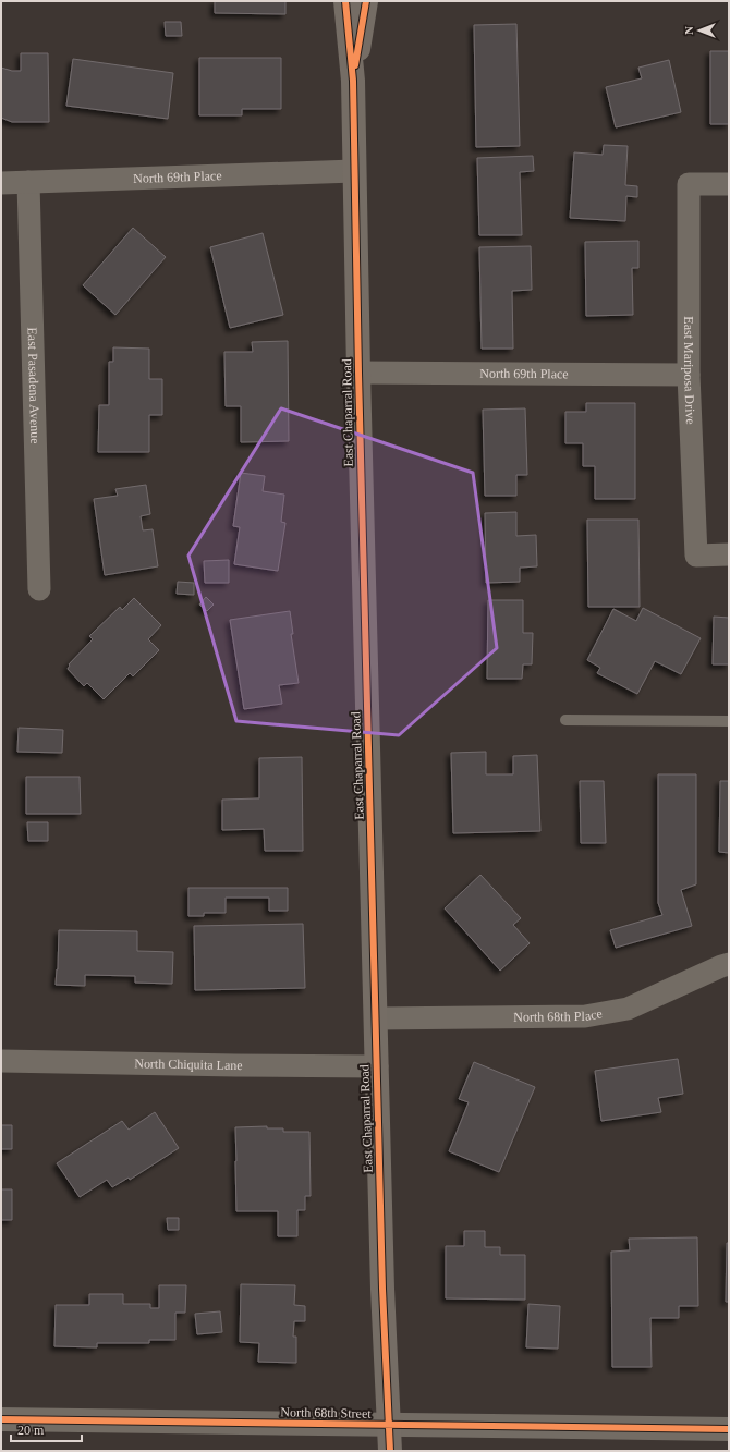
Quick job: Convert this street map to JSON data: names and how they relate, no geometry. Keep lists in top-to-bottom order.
{
  "streets": {
    "main road": ["East Chaparral Road"],
    "street": [
      "North 69th Place",
      "East Mariposa Drive",
      "East Pasadena Avenue",
      "North 68th Place",
      "North Chiquita Lane",
      "North 68th Street"
    ]
  },
  "crossings": [
    ["North 69th Place", "East Mariposa Drive"],
    ["North 69th Place", "East Pasadena Avenue"],
    ["North 69th Place", "East Chaparral Road"],
    ["East Chaparral Road", "North 68th Place"],
    ["East Chaparral Road", "North Chiquita Lane"],
    ["East Chaparral Road", "North 68th Street"]
  ],
  "scale_bar": "20 m",
  "north": "left"
}
